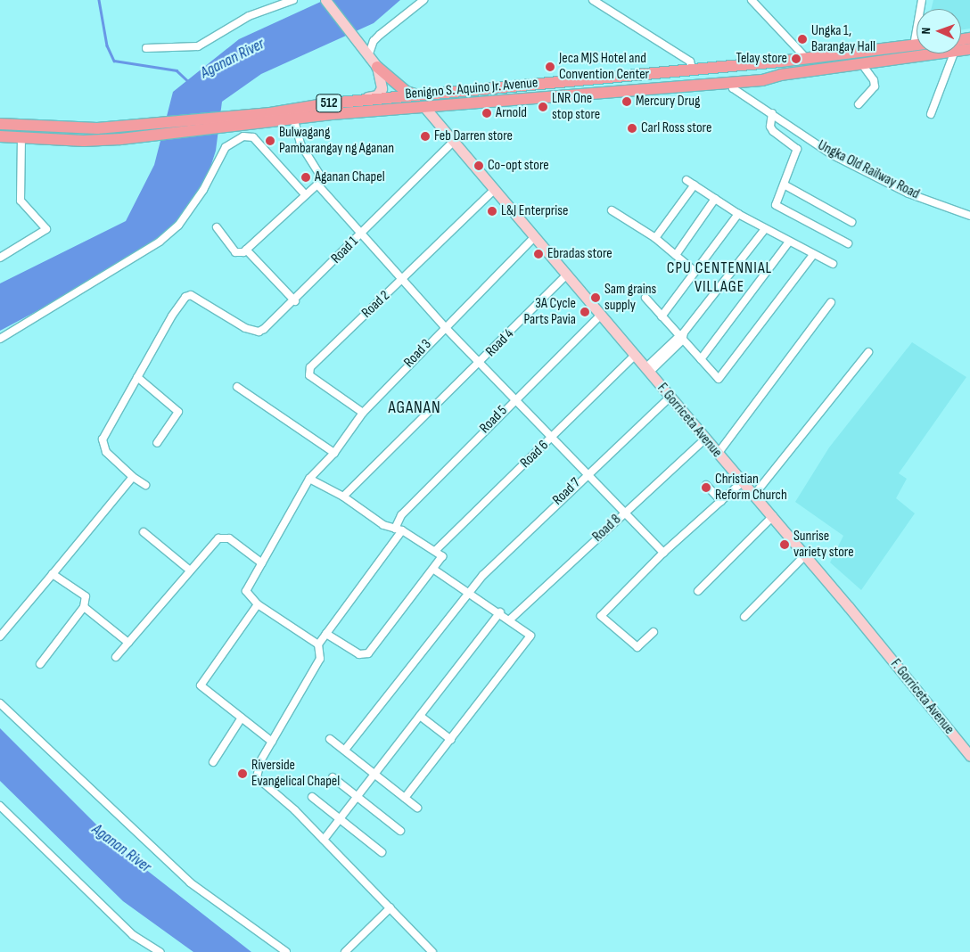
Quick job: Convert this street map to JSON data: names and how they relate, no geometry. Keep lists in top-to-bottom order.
{
  "streets": {
    "main road": ["Benigno S. Aquino Jr. Avenue", "512", "F. Gorriceta Avenue"],
    "street": [
      "Ungka Old Railway Road",
      "Road 1",
      "Road 2",
      "Road 4",
      "Road 3",
      "Road 5",
      "Road 6",
      "Road 7",
      "Road 8"
    ]
  },
  "crossings": [
    ["Benigno S. Aquino Jr. Avenue", "Ungka Old Railway Road"],
    ["Benigno S. Aquino Jr. Avenue", "F. Gorriceta Avenue"],
    ["Road 1", "F. Gorriceta Avenue"],
    ["Road 2", "Road 3"],
    ["Road 2", "F. Gorriceta Avenue"],
    ["Road 4", "F. Gorriceta Avenue"],
    ["Road 3", "F. Gorriceta Avenue"],
    ["Road 5", "F. Gorriceta Avenue"],
    ["F. Gorriceta Avenue", "Road 6"],
    ["F. Gorriceta Avenue", "Road 7"],
    ["F. Gorriceta Avenue", "Road 8"]
  ],
  "districts": ["CPU CENTENNIAL VILLAGE", "AGANAN"],
  "water": ["Aganan River"],
  "places": [
    "Ungka 1, Barangay Hall",
    "Telay store",
    "Jeca MJS Hotel and Convention Center",
    "Mercury Drug",
    "LNR One stop store",
    "Arnold",
    "Carl Ross store",
    "Feb Darren store",
    "Bulwagang Pambarangay ng Aganan",
    "Co-opt store",
    "Aganan Chapel",
    "L&J Enterprise",
    "Ebradas store",
    "Sam grains supply",
    "3A Cycle Parts Pavia",
    "Christian Reform Church",
    "Sunrise variety store",
    "Riverside Evangelical Chapel"
  ],
  "north": "left"
}
